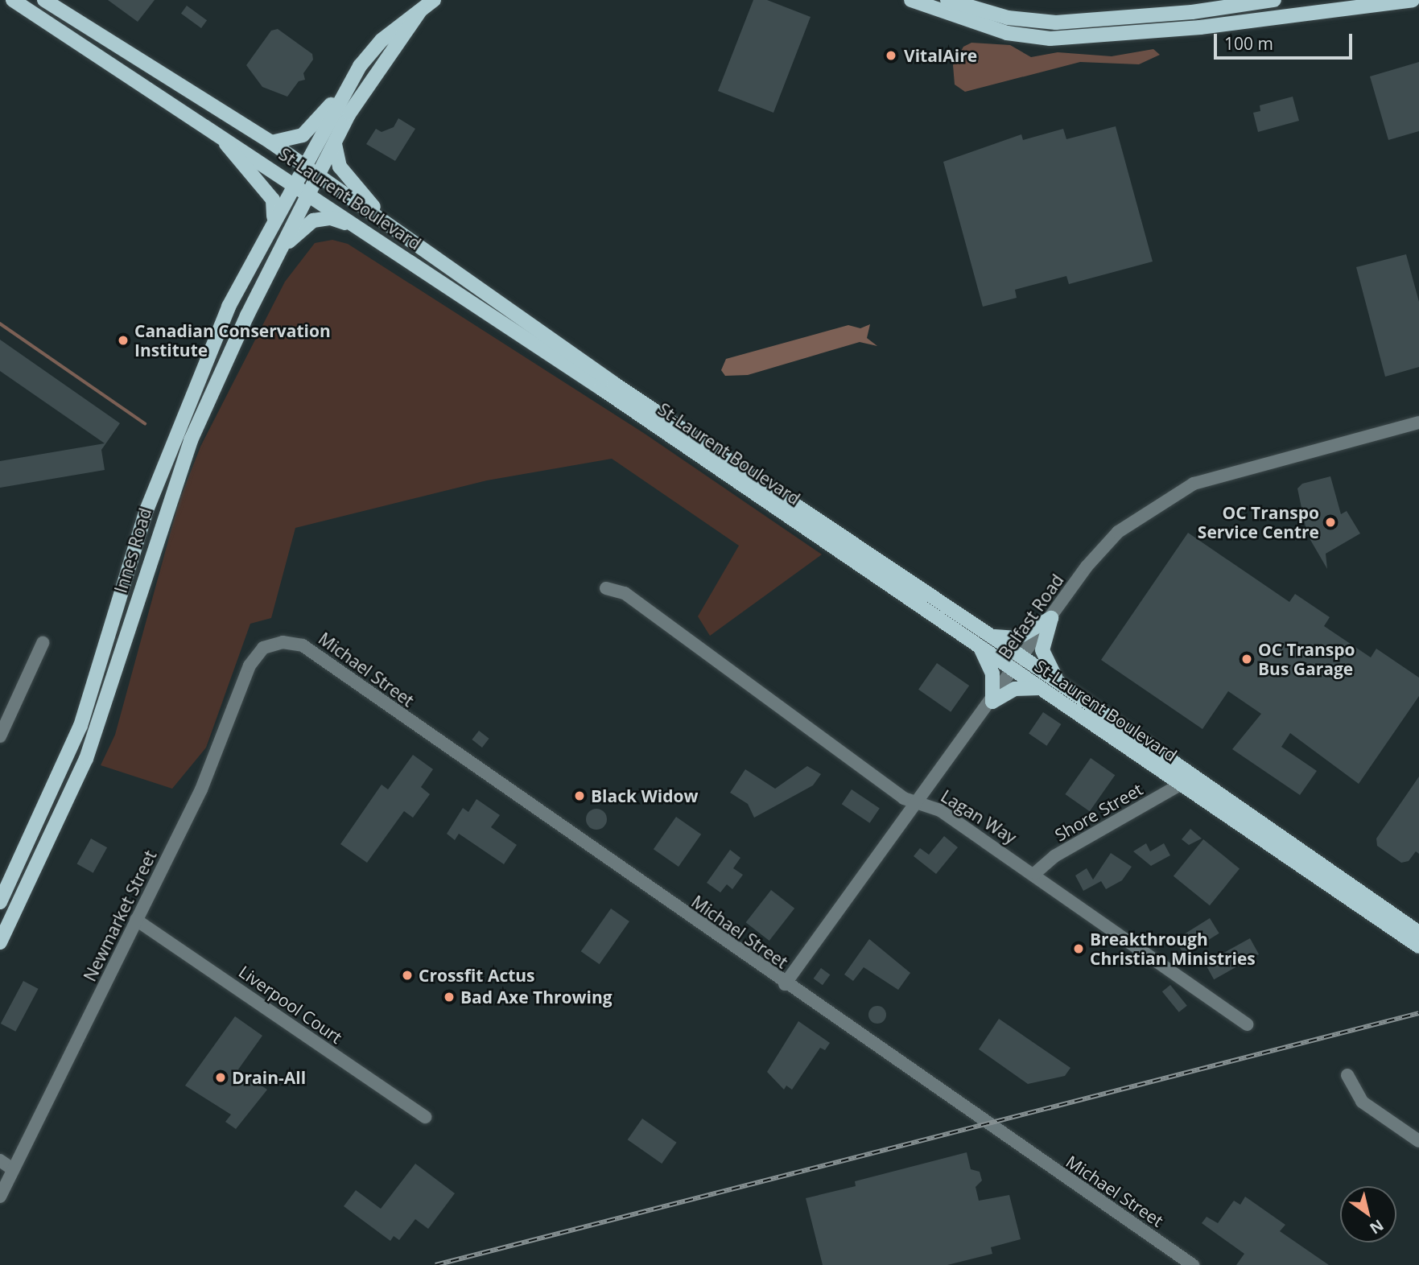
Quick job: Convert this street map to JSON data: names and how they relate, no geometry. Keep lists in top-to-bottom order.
{
  "streets": {
    "main road": ["St-Laurent Boulevard", "Innes Road"],
    "street": [
      "Belfast Road",
      "Michael Street",
      "Shore Street",
      "Lagan Way",
      "Newmarket Street",
      "Liverpool Court"
    ]
  },
  "crossings": [
    ["St-Laurent Boulevard", "Innes Road"],
    ["St-Laurent Boulevard", "Belfast Road"],
    ["St-Laurent Boulevard", "Shore Street"],
    ["Belfast Road", "Michael Street"],
    ["Belfast Road", "Lagan Way"],
    ["Michael Street", "Newmarket Street"],
    ["Shore Street", "Lagan Way"],
    ["Newmarket Street", "Liverpool Court"]
  ],
  "places": [
    "VitalAire",
    "Canadian Conservation Institute",
    "OC Transpo Service Centre",
    "OC Transpo Bus Garage",
    "Black Widow",
    "Breakthrough Christian Ministries",
    "Crossfit Actus",
    "Bad Axe Throwing",
    "Drain-All"
  ],
  "scale_bar": "100 m",
  "north": "bottom right"
}
